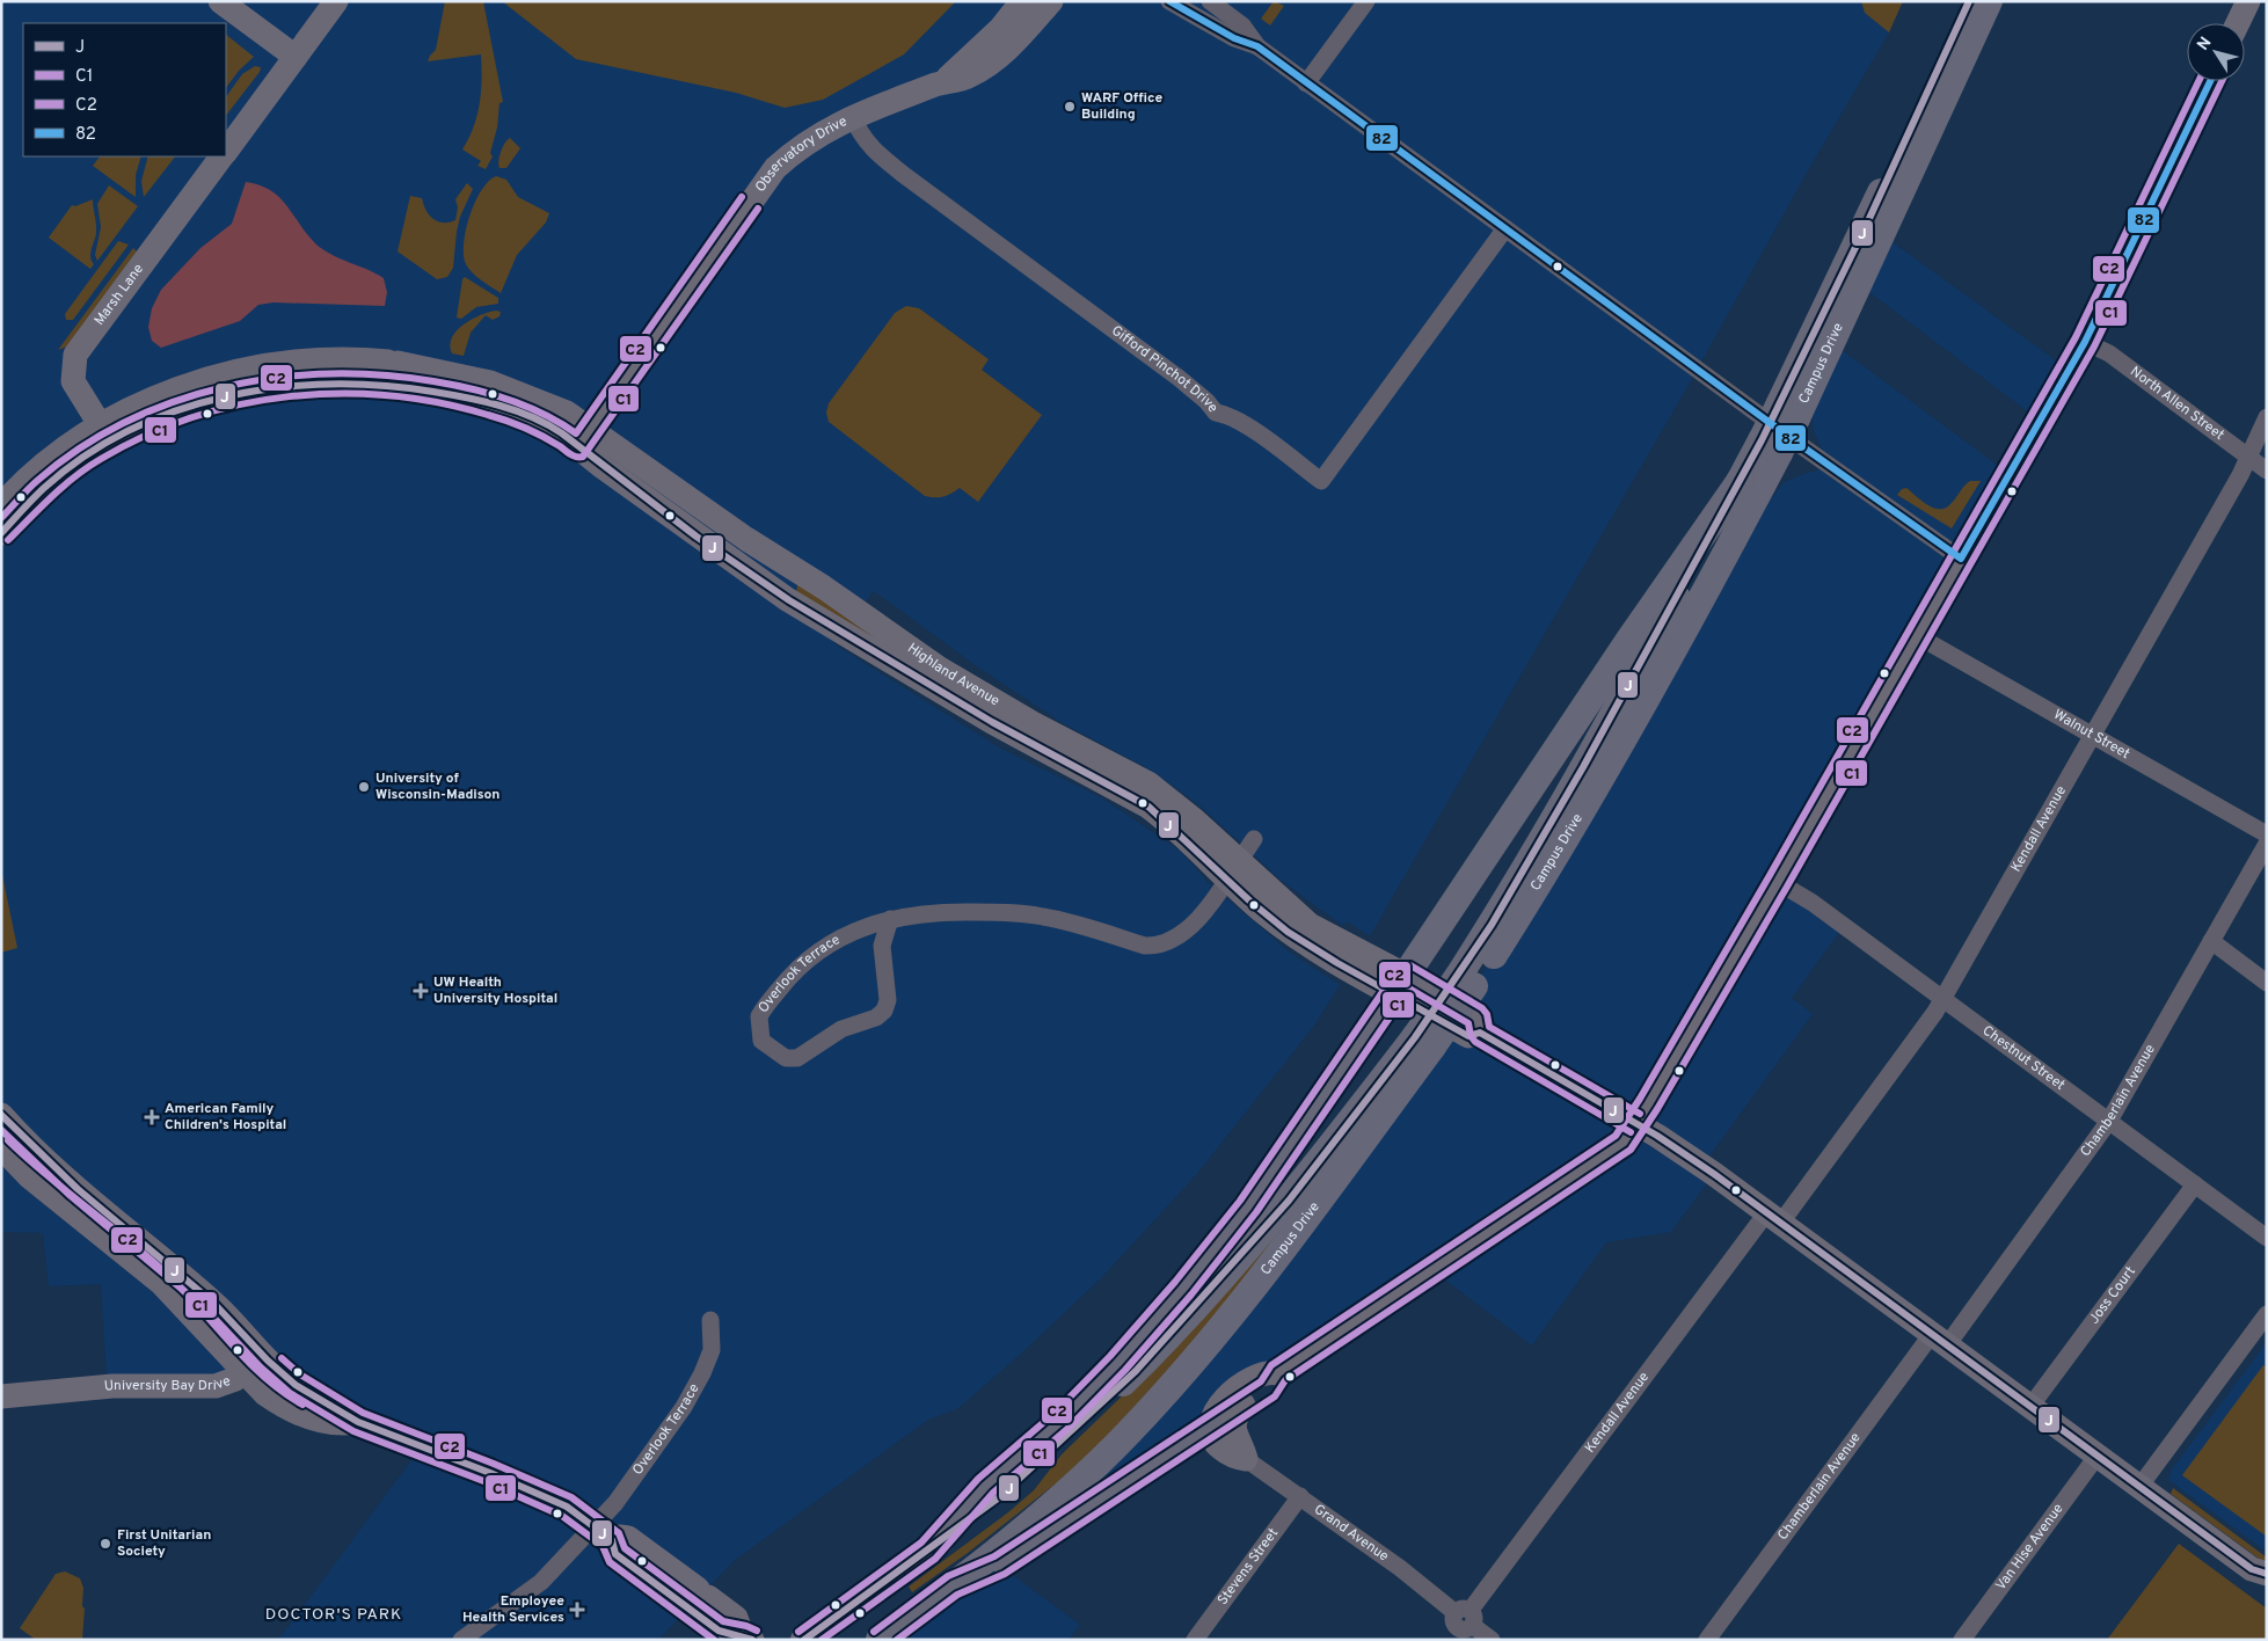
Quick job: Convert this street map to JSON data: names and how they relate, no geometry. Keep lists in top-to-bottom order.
{
  "streets": {
    "main road": ["Campus Drive"],
    "street": [
      "Observatory Drive",
      "Marsh Lane",
      "Gifford Pinchot Drive",
      "North Allen Street",
      "Highland Avenue",
      "Walnut Street",
      "Kendall Avenue",
      "Overlook Terrace",
      "Chestnut Street",
      "Chamberlain Avenue",
      "Joss Court",
      "University Bay Drive",
      "Grand Avenue",
      "Van Hise Avenue",
      "Stevens Street"
    ]
  },
  "crossings": [
    ["Observatory Drive", "Gifford Pinchot Drive"],
    ["Observatory Drive", "Highland Avenue"],
    ["Marsh Lane", "Highland Avenue"],
    ["North Allen Street", "Kendall Avenue"],
    ["Highland Avenue", "Kendall Avenue"],
    ["Highland Avenue", "Overlook Terrace"],
    ["Highland Avenue", "Chamberlain Avenue"],
    ["Highland Avenue", "Joss Court"],
    ["Highland Avenue", "Van Hise Avenue"],
    ["Walnut Street", "Kendall Avenue"],
    ["Kendall Avenue", "Chestnut Street"],
    ["Kendall Avenue", "Grand Avenue"],
    ["Chestnut Street", "Chamberlain Avenue"],
    ["Chestnut Street", "Joss Court"],
    ["Grand Avenue", "Stevens Street"]
  ],
  "districts": ["DOCTOR'S PARK"],
  "places": {
    "other": ["WARF Office Building", "University of Wisconsin-Madison", "First Unitarian Society"],
    "health": ["UW Health University Hospital", "American Family Children's Hospital", "Employee Health Services"]
  },
  "lines": [
    "transit line J",
    "transit line 82",
    "transit line C1",
    "transit line C2"
  ],
  "legend": [
    "J",
    "C1",
    "C2",
    "82"
  ],
  "north": "top left"
}
